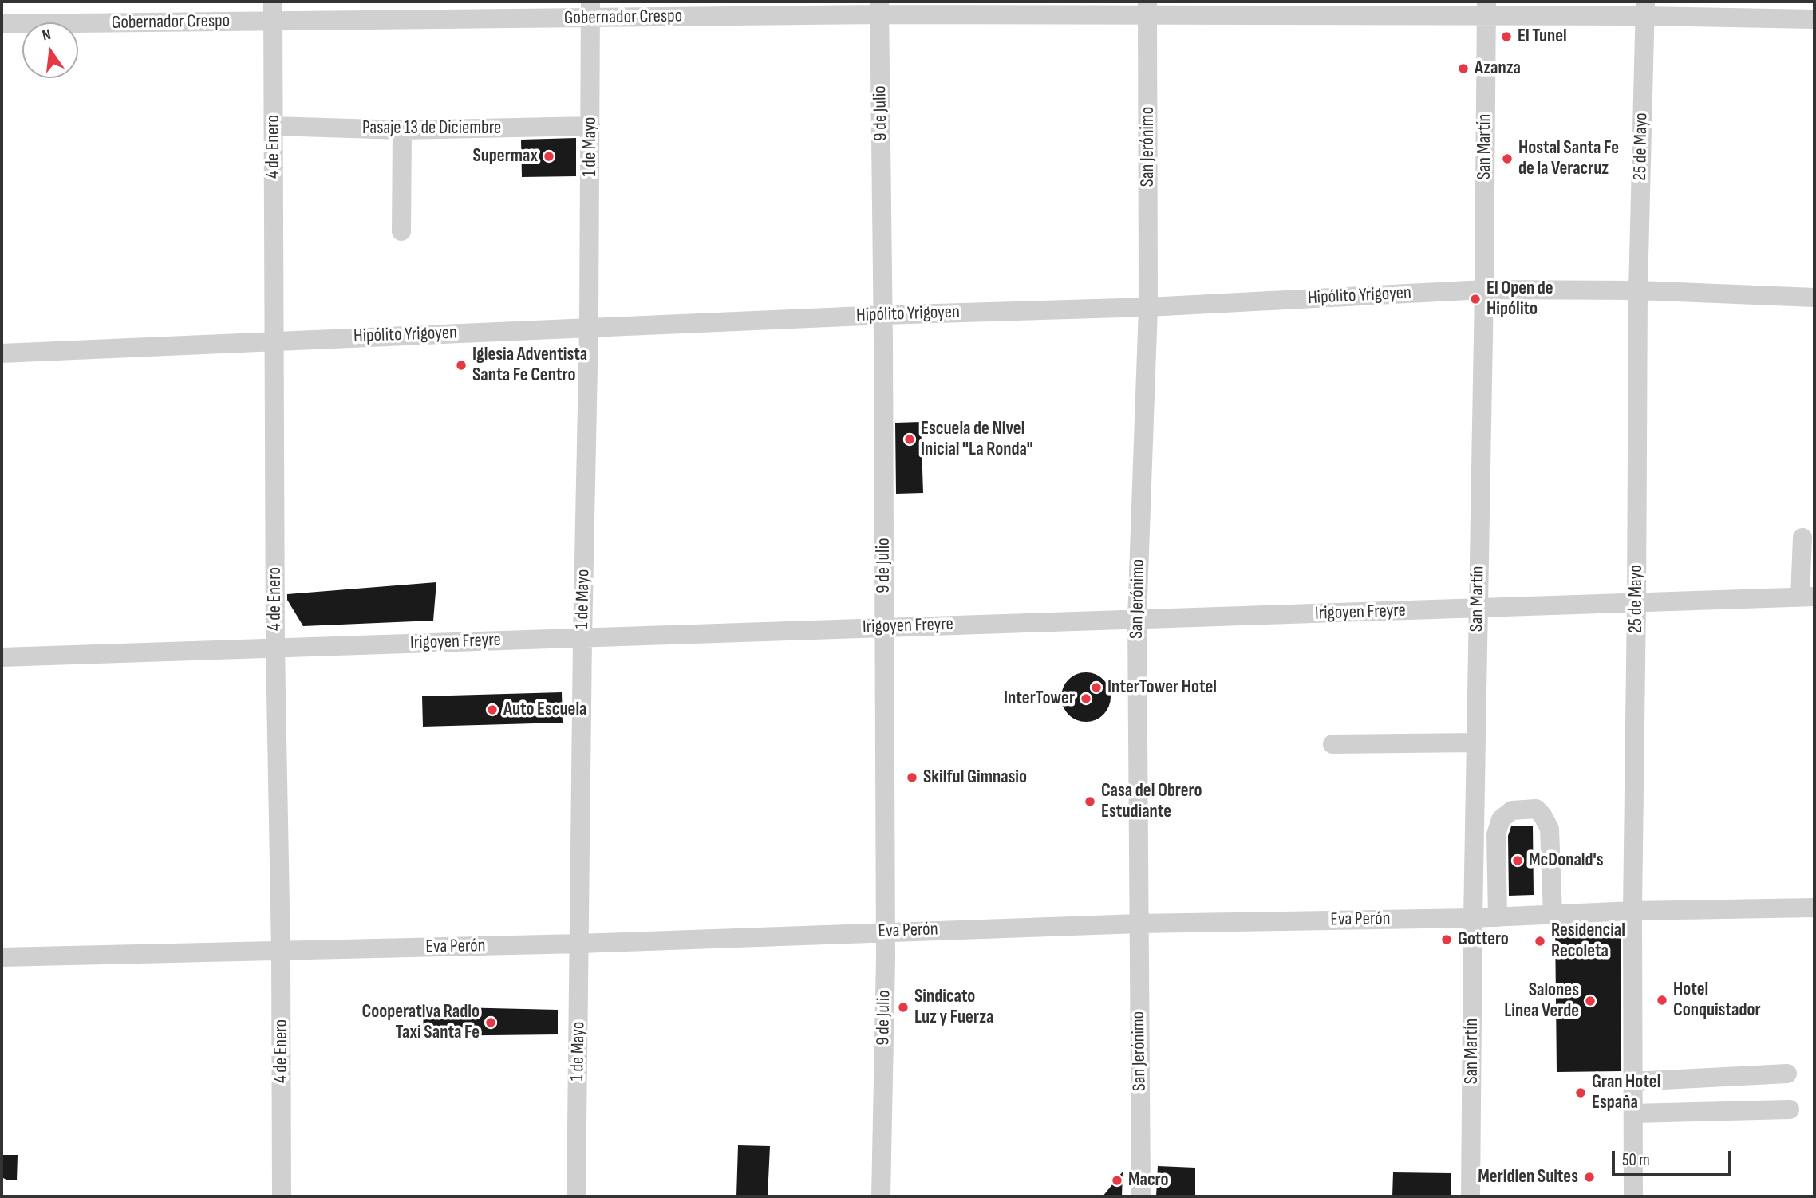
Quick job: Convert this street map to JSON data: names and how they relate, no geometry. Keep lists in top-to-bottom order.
{
  "streets": {
    "street": [
      "Gobernador Crespo",
      "9 de Julio",
      "Pasaje 13 de Diciembre",
      "4 de Enero",
      "1 de Mayo",
      "San Jerónimo",
      "San Martín",
      "25 de Mayo",
      "Hipólito Yrigoyen",
      "Irigoyen Freyre",
      "Eva Perón"
    ]
  },
  "crossings": [
    ["Gobernador Crespo", "9 de Julio"],
    ["Gobernador Crespo", "4 de Enero"],
    ["Gobernador Crespo", "1 de Mayo"],
    ["Gobernador Crespo", "San Jerónimo"],
    ["Gobernador Crespo", "San Martín"],
    ["Gobernador Crespo", "25 de Mayo"],
    ["9 de Julio", "Hipólito Yrigoyen"],
    ["9 de Julio", "Irigoyen Freyre"],
    ["9 de Julio", "Eva Perón"],
    ["Pasaje 13 de Diciembre", "4 de Enero"],
    ["Pasaje 13 de Diciembre", "1 de Mayo"],
    ["4 de Enero", "Hipólito Yrigoyen"],
    ["4 de Enero", "Irigoyen Freyre"],
    ["4 de Enero", "Eva Perón"],
    ["1 de Mayo", "Hipólito Yrigoyen"],
    ["1 de Mayo", "Irigoyen Freyre"],
    ["1 de Mayo", "Eva Perón"],
    ["San Jerónimo", "Hipólito Yrigoyen"],
    ["San Jerónimo", "Irigoyen Freyre"],
    ["San Jerónimo", "Eva Perón"],
    ["San Martín", "Hipólito Yrigoyen"],
    ["San Martín", "Irigoyen Freyre"],
    ["San Martín", "Eva Perón"],
    ["25 de Mayo", "Hipólito Yrigoyen"],
    ["25 de Mayo", "Irigoyen Freyre"],
    ["25 de Mayo", "Eva Perón"]
  ],
  "places": [
    "El Tunel",
    "Azanza",
    "Supermax",
    "Hostal Santa Fe de la Veracruz",
    "El Open de Hipólito",
    "Iglesia Adventista Santa Fe Centro",
    "Escuela de Nivel Inicial \"La Ronda\"",
    "InterTower Hotel",
    "InterTower",
    "Auto Escuela",
    "Skilful Gimnasio",
    "Casa del Obrero Estudiante",
    "McDonald's",
    "Gottero",
    "Residencial Recoleta",
    "Hotel Conquistador",
    "Salones Linea Verde",
    "Sindicato Luz y Fuerza",
    "Cooperativa Radio Taxi Santa Fe",
    "Gran Hotel España",
    "Meridien Suites",
    "Macro"
  ],
  "scale_bar": "50 m",
  "north": "top"
}
